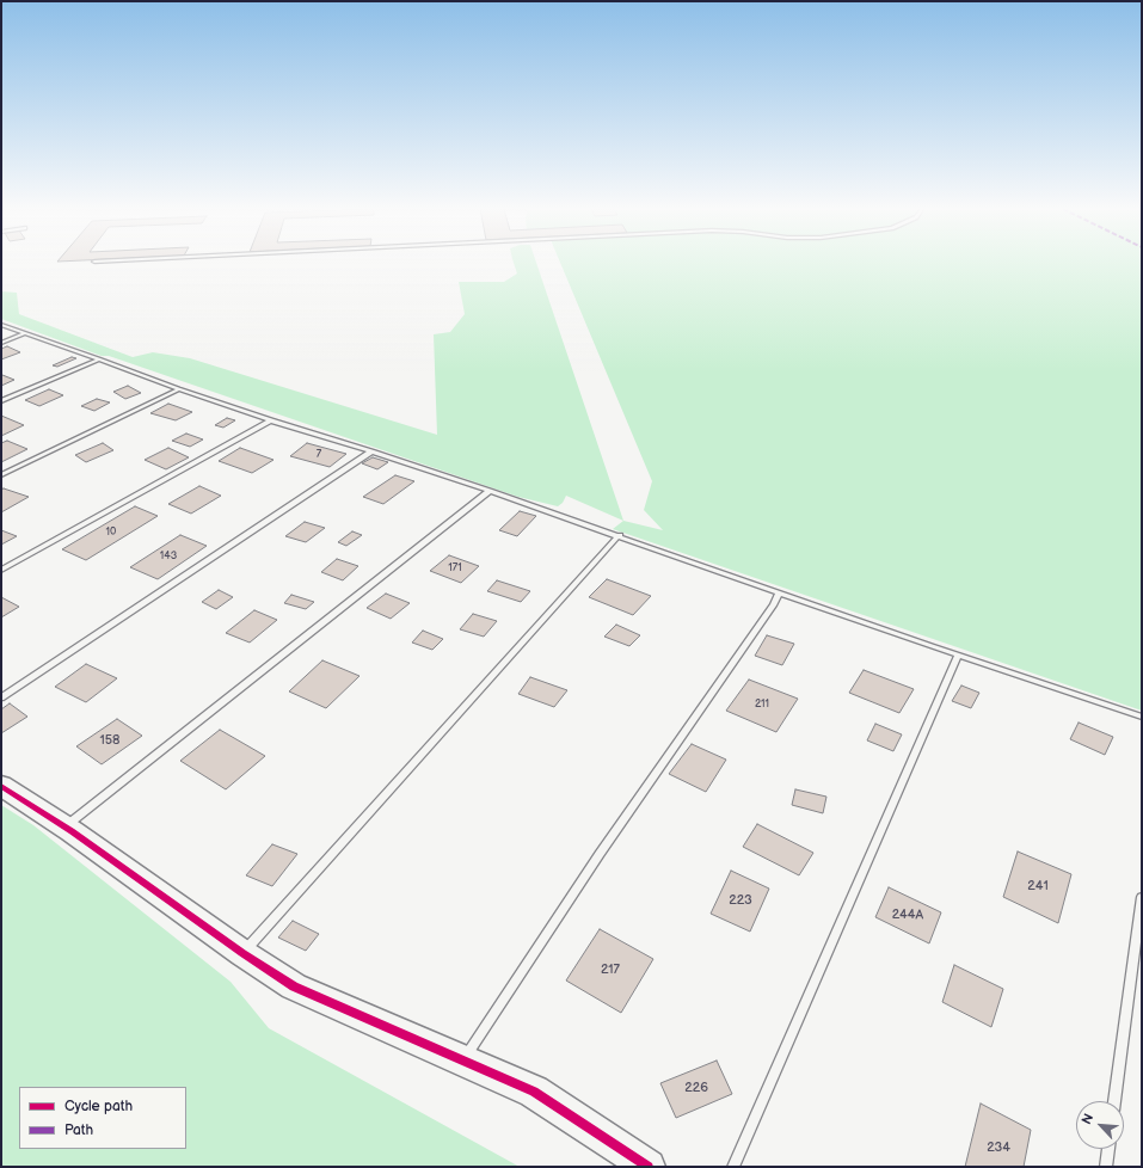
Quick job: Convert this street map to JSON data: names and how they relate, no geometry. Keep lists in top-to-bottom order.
{
  "house_numbers": [
    "7",
    "10",
    "143",
    "171",
    "211",
    "158",
    "241",
    "223",
    "244А",
    "217",
    "226",
    "234"
  ],
  "legend": ["Cycle path", "Path"],
  "north": "top left"
}
